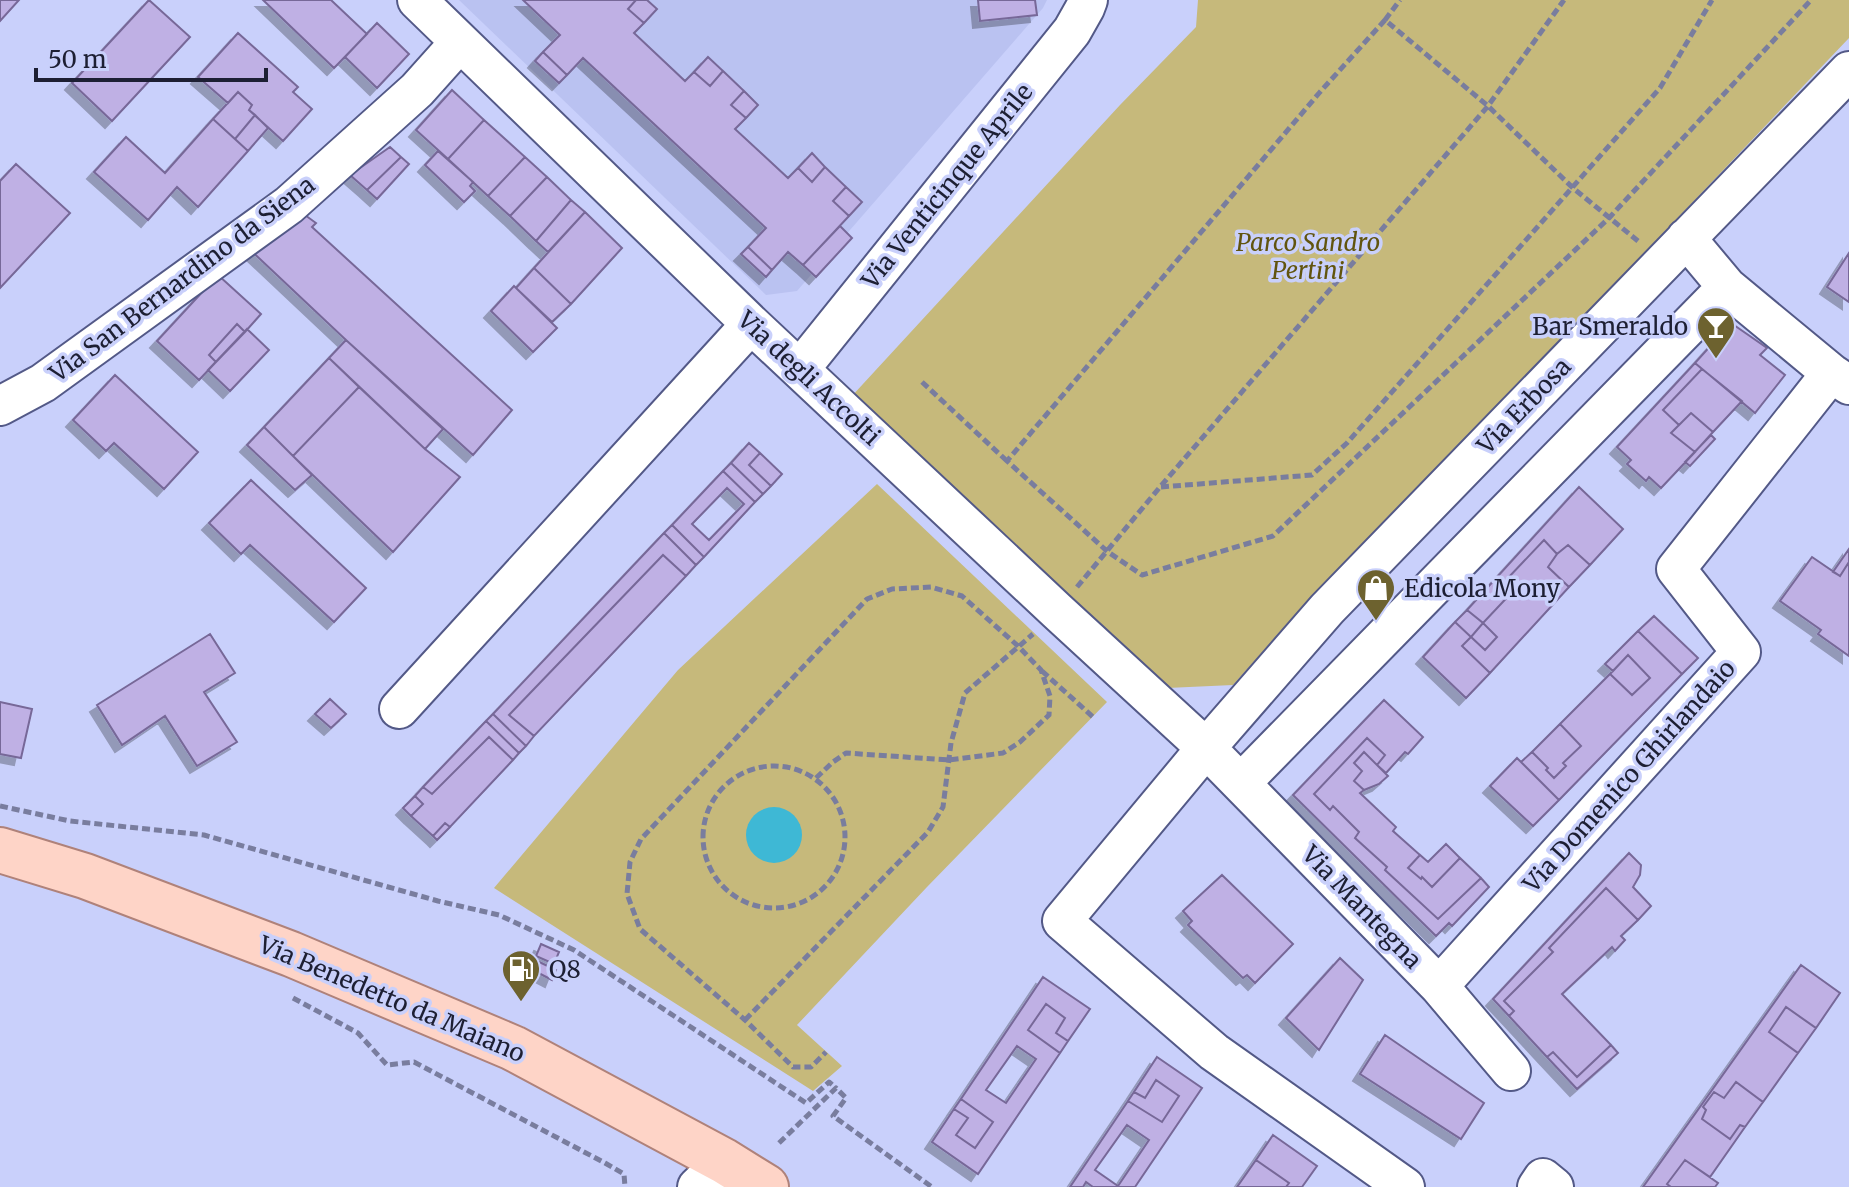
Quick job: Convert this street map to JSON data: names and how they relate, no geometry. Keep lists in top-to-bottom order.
{
  "streets": {
    "main road": ["Via Benedetto da Maiano"],
    "street": [
      "Via Venticinque Aprile",
      "Via San Bernardino da Siena",
      "Via degli Accolti",
      "Via Erbosa",
      "Via Domenico Ghirlandaio",
      "Via Mantegna"
    ]
  },
  "crossings": [
    ["Via Venticinque Aprile", "Via degli Accolti"],
    ["Via San Bernardino da Siena", "Via degli Accolti"],
    ["Via degli Accolti", "Via Erbosa"],
    ["Via degli Accolti", "Via Mantegna"],
    ["Via Erbosa", "Via Mantegna"],
    ["Via Domenico Ghirlandaio", "Via Mantegna"]
  ],
  "parks": ["Parco Sandro Pertini"],
  "places": {
    "bar": ["Bar Smeraldo"],
    "shop": ["Edicola Mony"],
    "fuel station": ["Q8"]
  },
  "scale_bar": "50 m"
}
